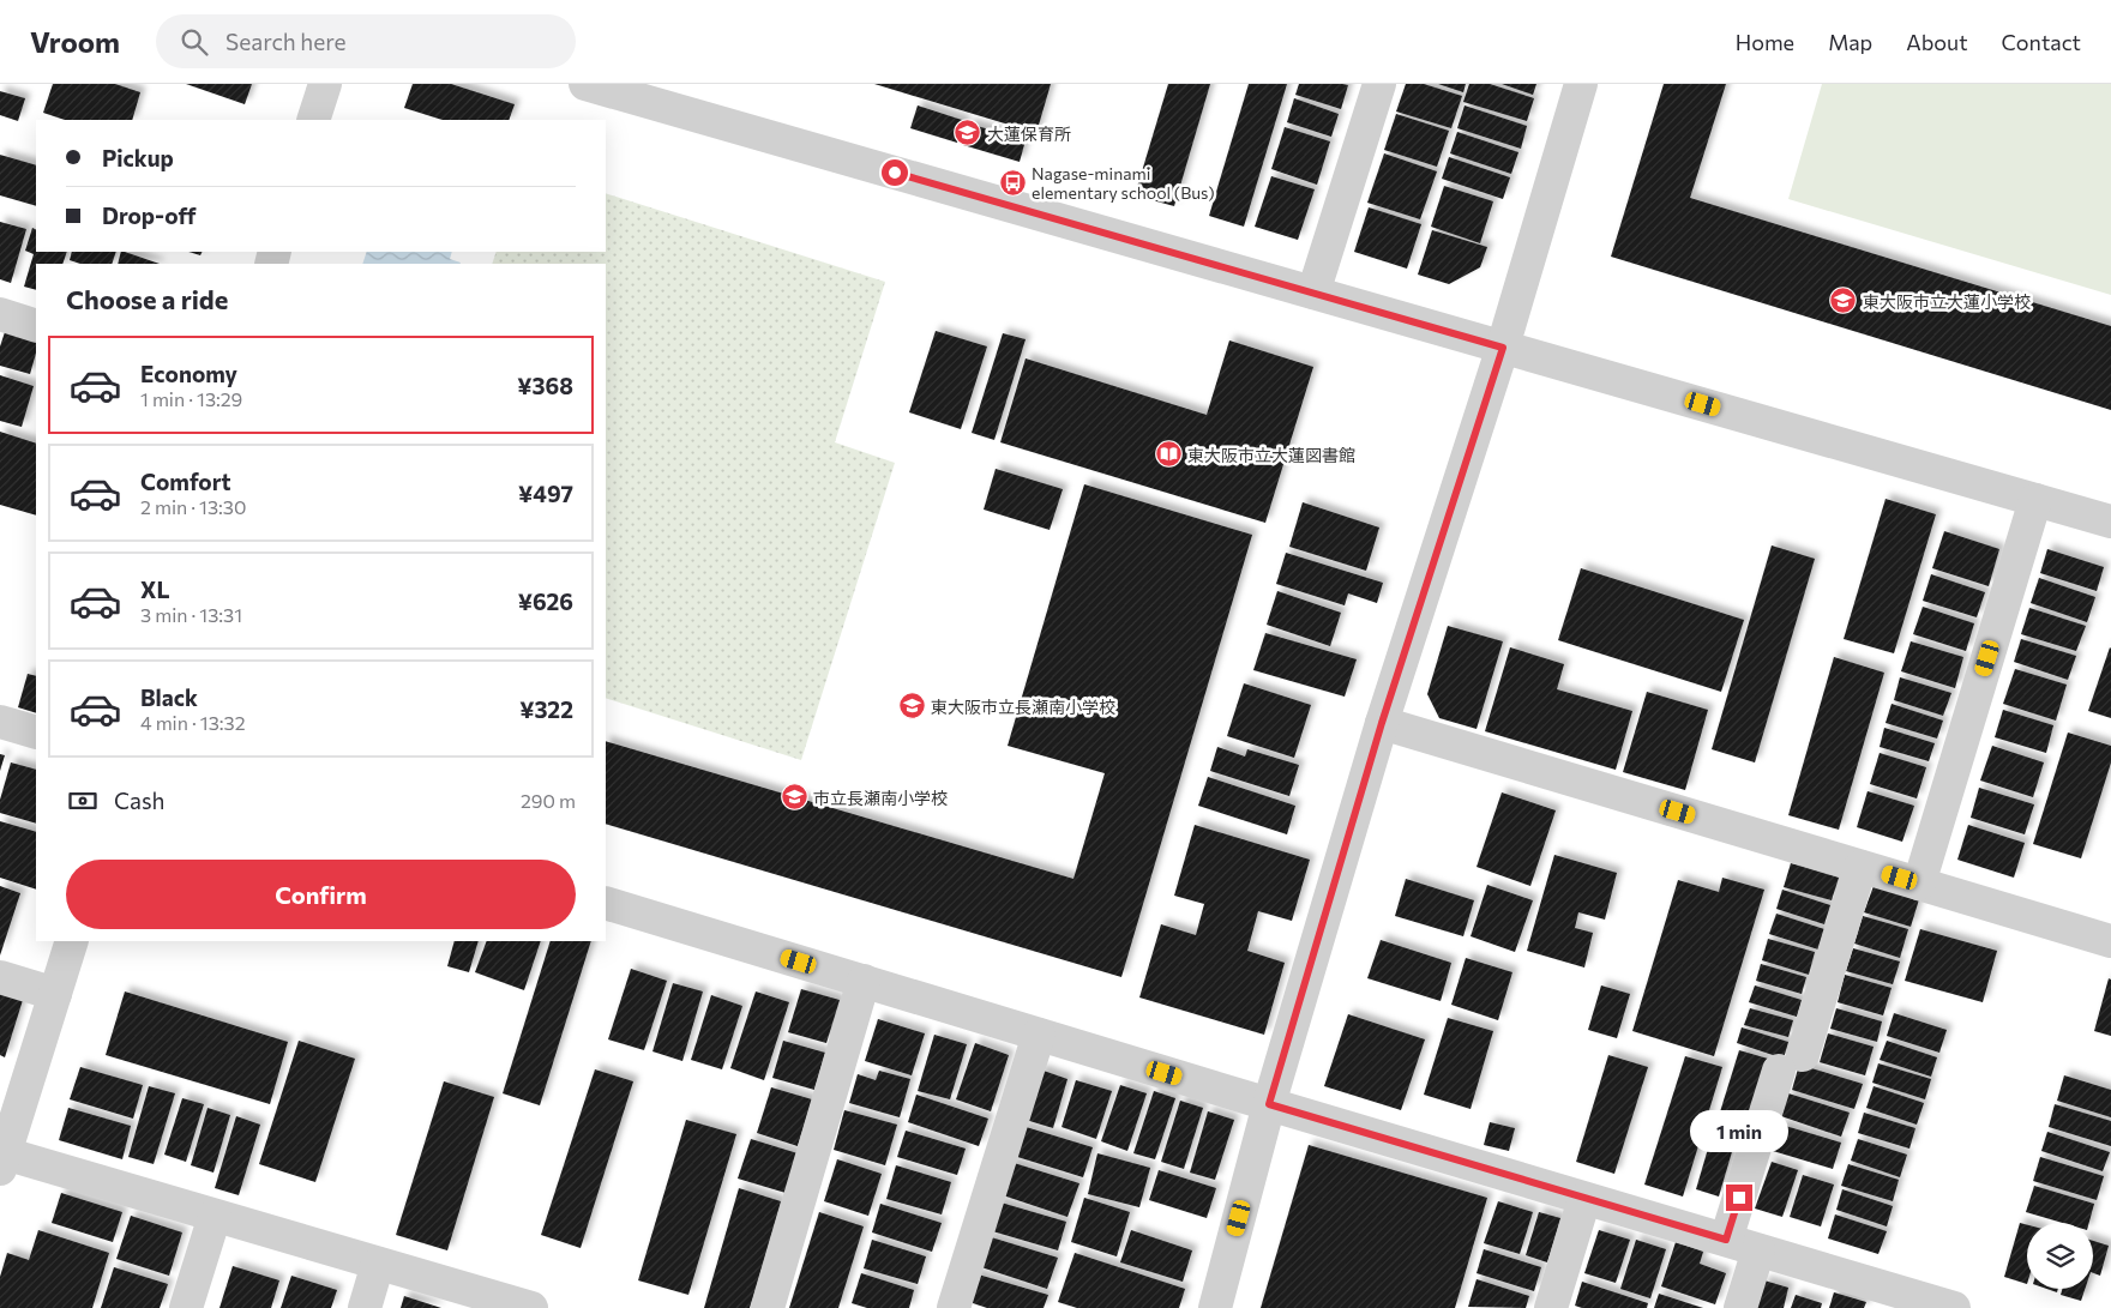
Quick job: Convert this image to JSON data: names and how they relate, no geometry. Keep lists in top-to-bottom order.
{
  "places": {
    "school or university": [
      "大蓮保育所",
      "東大阪市立大蓮小学校",
      "東大阪市立長瀬南小学校",
      "市立長瀬南小学校"
    ],
    "bus stop": ["Nagase-minami elementary school (Bus)"],
    "library": ["東大阪市立大蓮図書館"]
  },
  "page": {
    "header": "Vroom",
    "search": "Search here",
    "nav": [
      "Home",
      "Map",
      "About",
      "Contact"
    ],
    "banner": ["Pickup", "Drop-off"],
    "heading": "Choose a ride",
    "list": [
      {
        "name": "Economy",
        "note": "1 min · 13:29",
        "value": "¥368"
      },
      {
        "name": "Comfort",
        "note": "2 min · 13:30",
        "value": "¥497"
      },
      {
        "name": "XL",
        "note": "3 min · 13:31",
        "value": "¥626"
      },
      {
        "name": "Black",
        "note": "4 min · 13:32",
        "value": "¥322"
      }
    ],
    "pay": ["Cash", "290 m"],
    "buttons": "Confirm",
    "bubble": "1 min"
  }
}
